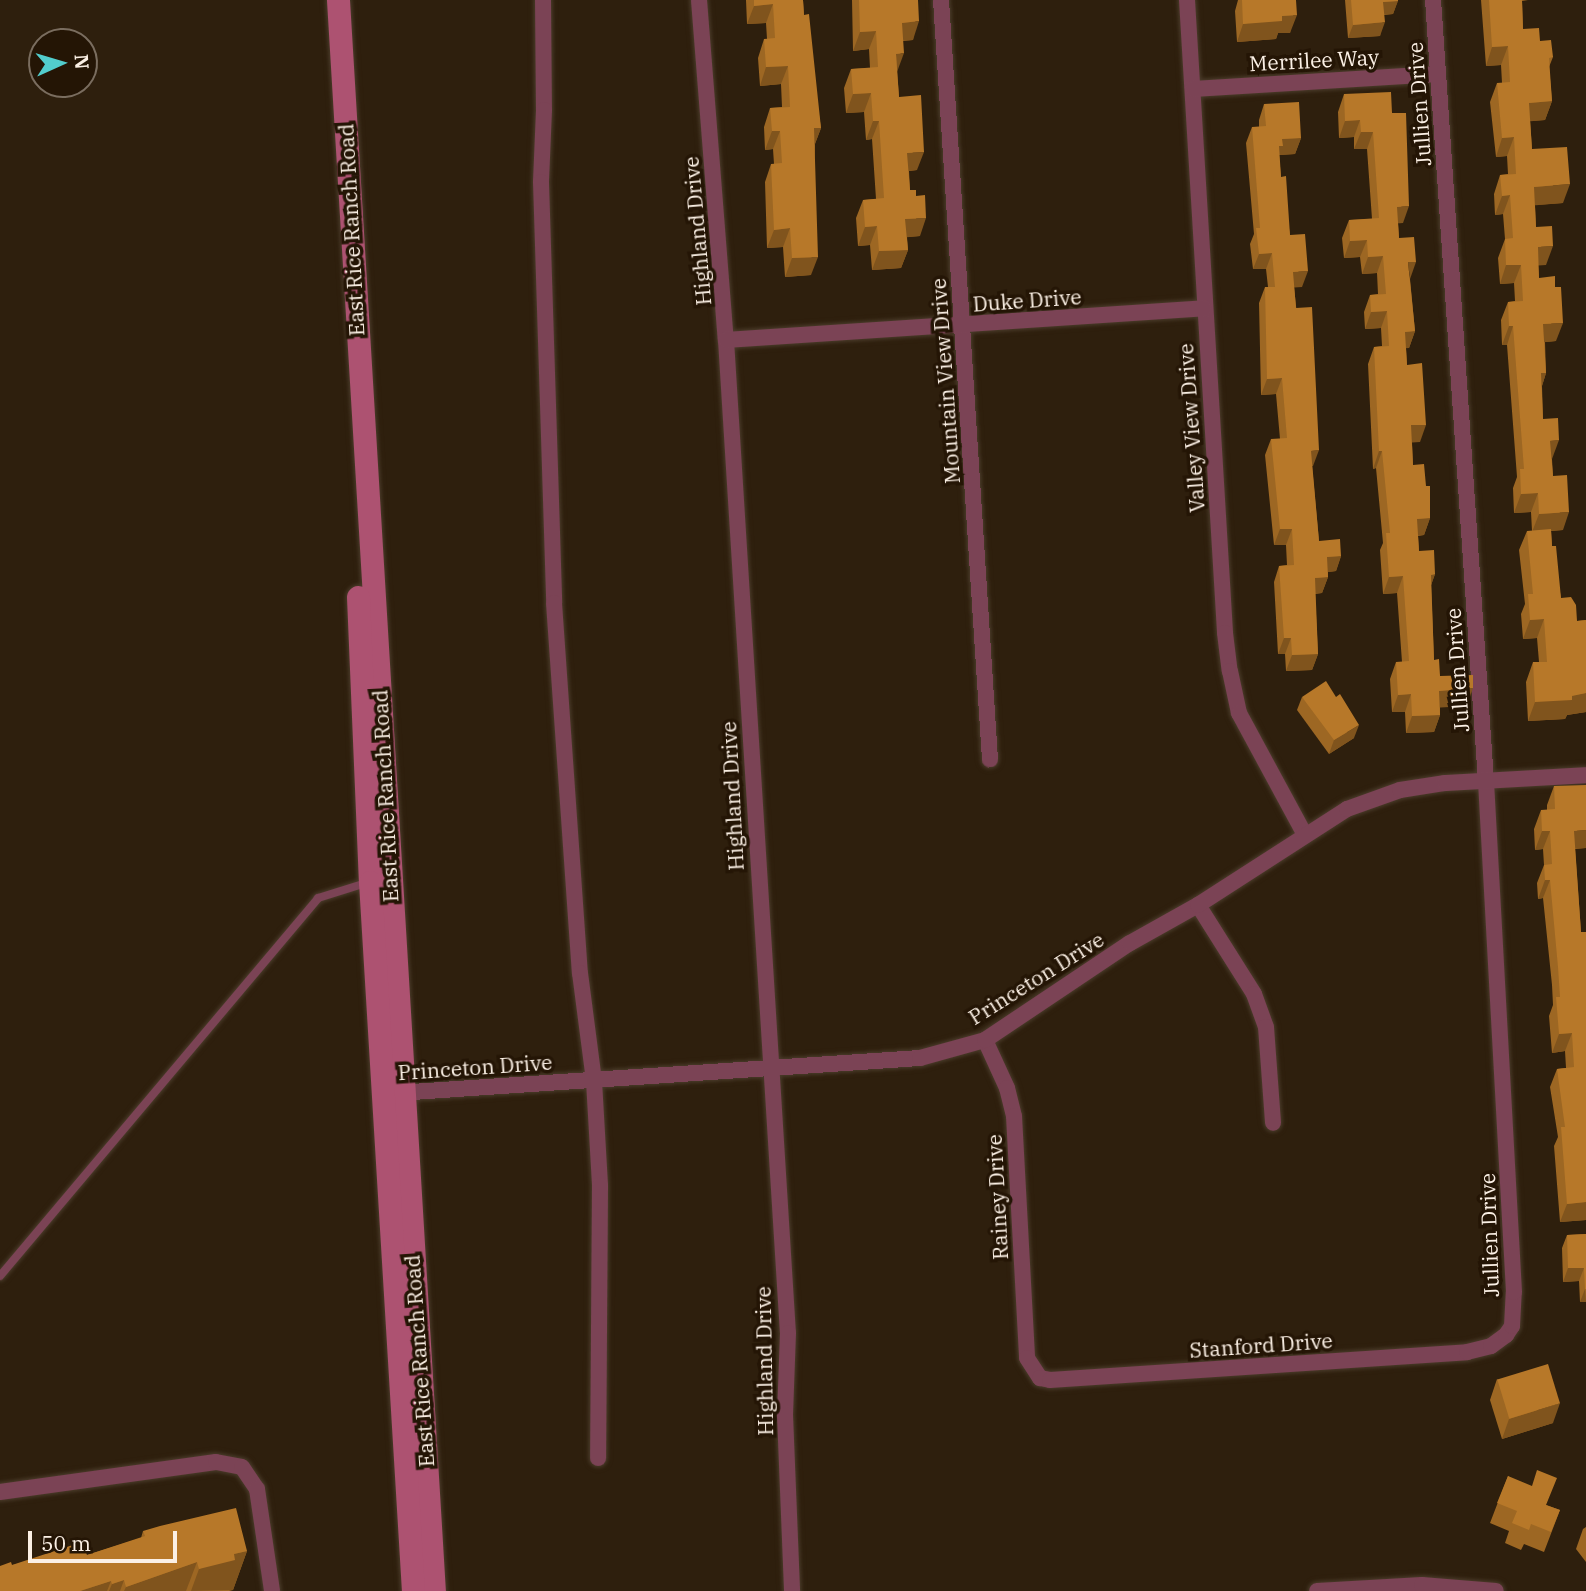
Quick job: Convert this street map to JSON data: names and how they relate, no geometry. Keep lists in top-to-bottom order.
{
  "streets": {
    "main road": ["East Rice Ranch Road"],
    "street": [
      "Merrilee Way",
      "Jullien Drive",
      "Highland Drive",
      "Duke Drive",
      "Mountain View Drive",
      "Valley View Drive",
      "Princeton Drive",
      "Rainey Drive",
      "Stanford Drive"
    ]
  },
  "crossings": [
    ["Merrilee Way", "Jullien Drive"],
    ["Merrilee Way", "Valley View Drive"],
    ["Jullien Drive", "Princeton Drive"],
    ["Jullien Drive", "Stanford Drive"],
    ["East Rice Ranch Road", "Princeton Drive"],
    ["Highland Drive", "Duke Drive"],
    ["Highland Drive", "Princeton Drive"],
    ["Duke Drive", "Mountain View Drive"],
    ["Duke Drive", "Valley View Drive"],
    ["Valley View Drive", "Princeton Drive"],
    ["Princeton Drive", "Rainey Drive"],
    ["Rainey Drive", "Stanford Drive"]
  ],
  "scale_bar": "50 m",
  "north": "right"
}
